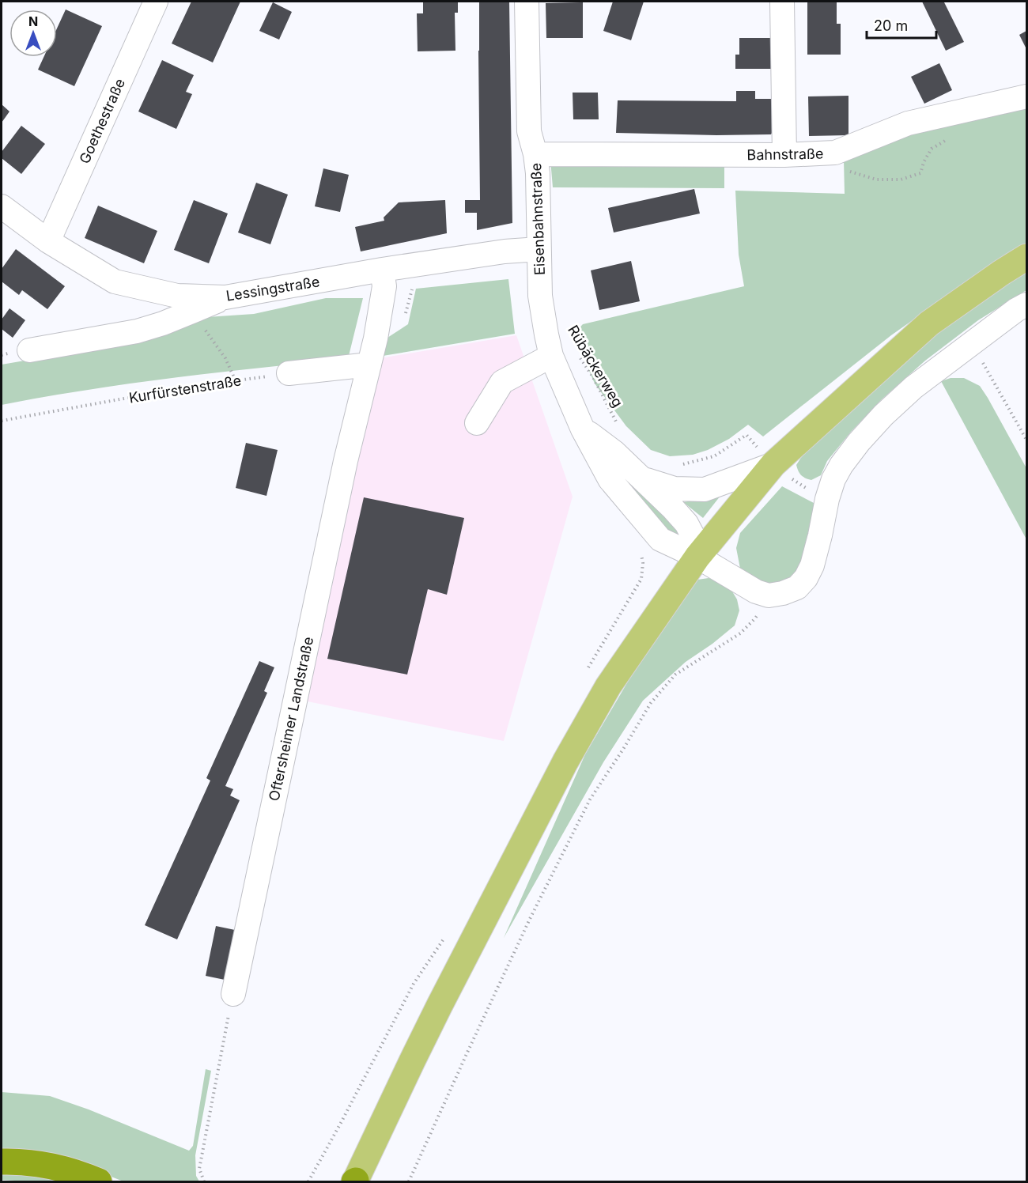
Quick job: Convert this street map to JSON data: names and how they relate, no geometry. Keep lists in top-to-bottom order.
{
  "streets": {
    "street": [
      "Goethestraße",
      "Bahnstraße",
      "Eisenbahnstraße",
      "Lessingstraße",
      "Oftersheimer Landstraße"
    ],
    "path": ["Rübäckerweg", "Kurfürstenstraße"]
  },
  "crossings": [
    ["Goethestraße", "Lessingstraße"],
    ["Bahnstraße", "Eisenbahnstraße"],
    ["Eisenbahnstraße", "Lessingstraße"],
    ["Lessingstraße", "Oftersheimer Landstraße"]
  ],
  "scale_bar": "20 m",
  "north": "top"
}
